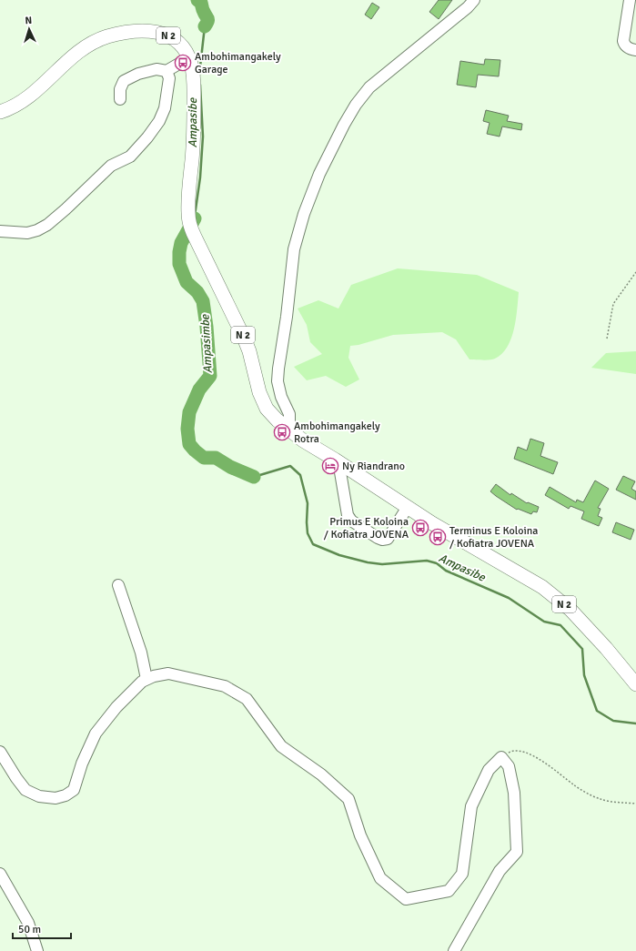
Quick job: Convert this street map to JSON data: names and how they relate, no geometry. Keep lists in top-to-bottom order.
{
  "streets": {
    "main road": ["N 2"]
  },
  "water": ["Ampasibe", "Ampasimbe"],
  "places": {
    "bus stop": [
      "Ambohimangakely Garage",
      "Ambohimangakely Rotra",
      "Primus E Koloina / Kofiatra JOVENA",
      "Terminus E Koloina / Kofiatra JOVENA"
    ],
    "hotel": ["Ny Riandrano"]
  },
  "scale_bar": "50 m",
  "north": "top"
}
